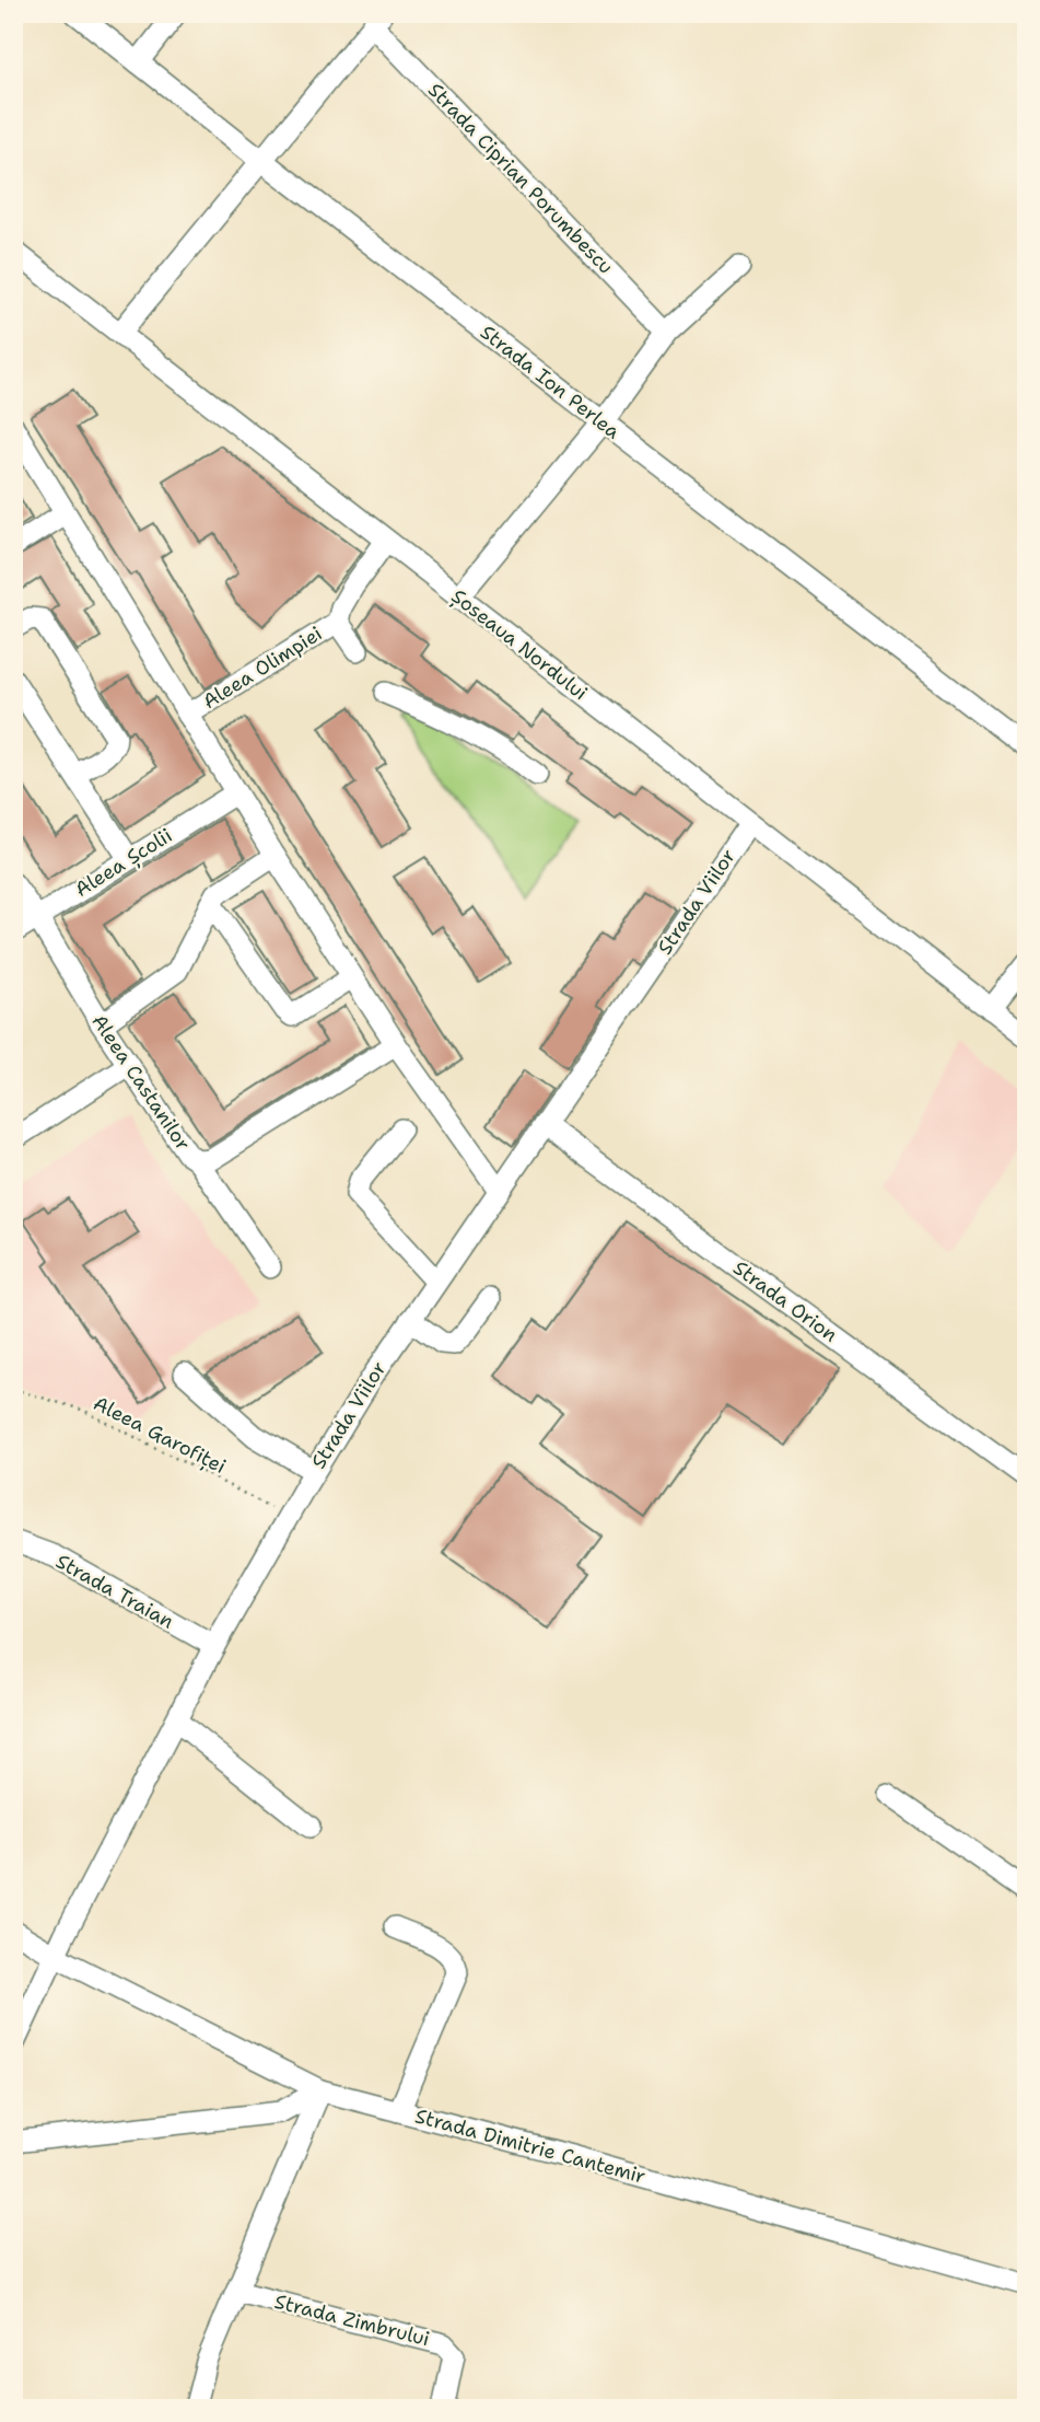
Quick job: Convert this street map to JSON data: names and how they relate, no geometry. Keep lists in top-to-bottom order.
{
  "streets": {
    "street": [
      "Strada Ciprian Porumbescu",
      "Strada Ion Perlea",
      "Șoseaua Nordului",
      "Aleea Olimpiei",
      "Aleea Școlii",
      "Strada Viilor",
      "Aleea Castanilor",
      "Strada Orion",
      "Strada Traian",
      "Strada Dimitrie Cantemir",
      "Strada Zimbrului"
    ],
    "path": ["Aleea Garofiței"]
  },
  "crossings": [
    ["Strada Ciprian Porumbescu", "Strada Ion Perlea"],
    ["Strada Ciprian Porumbescu", "Șoseaua Nordului"],
    ["Șoseaua Nordului", "Aleea Olimpiei"],
    ["Șoseaua Nordului", "Strada Viilor"],
    ["Aleea Școlii", "Aleea Castanilor"],
    ["Strada Viilor", "Strada Orion"],
    ["Strada Viilor", "Aleea Garofiței"],
    ["Strada Viilor", "Strada Traian"],
    ["Strada Viilor", "Strada Dimitrie Cantemir"]
  ]
}
